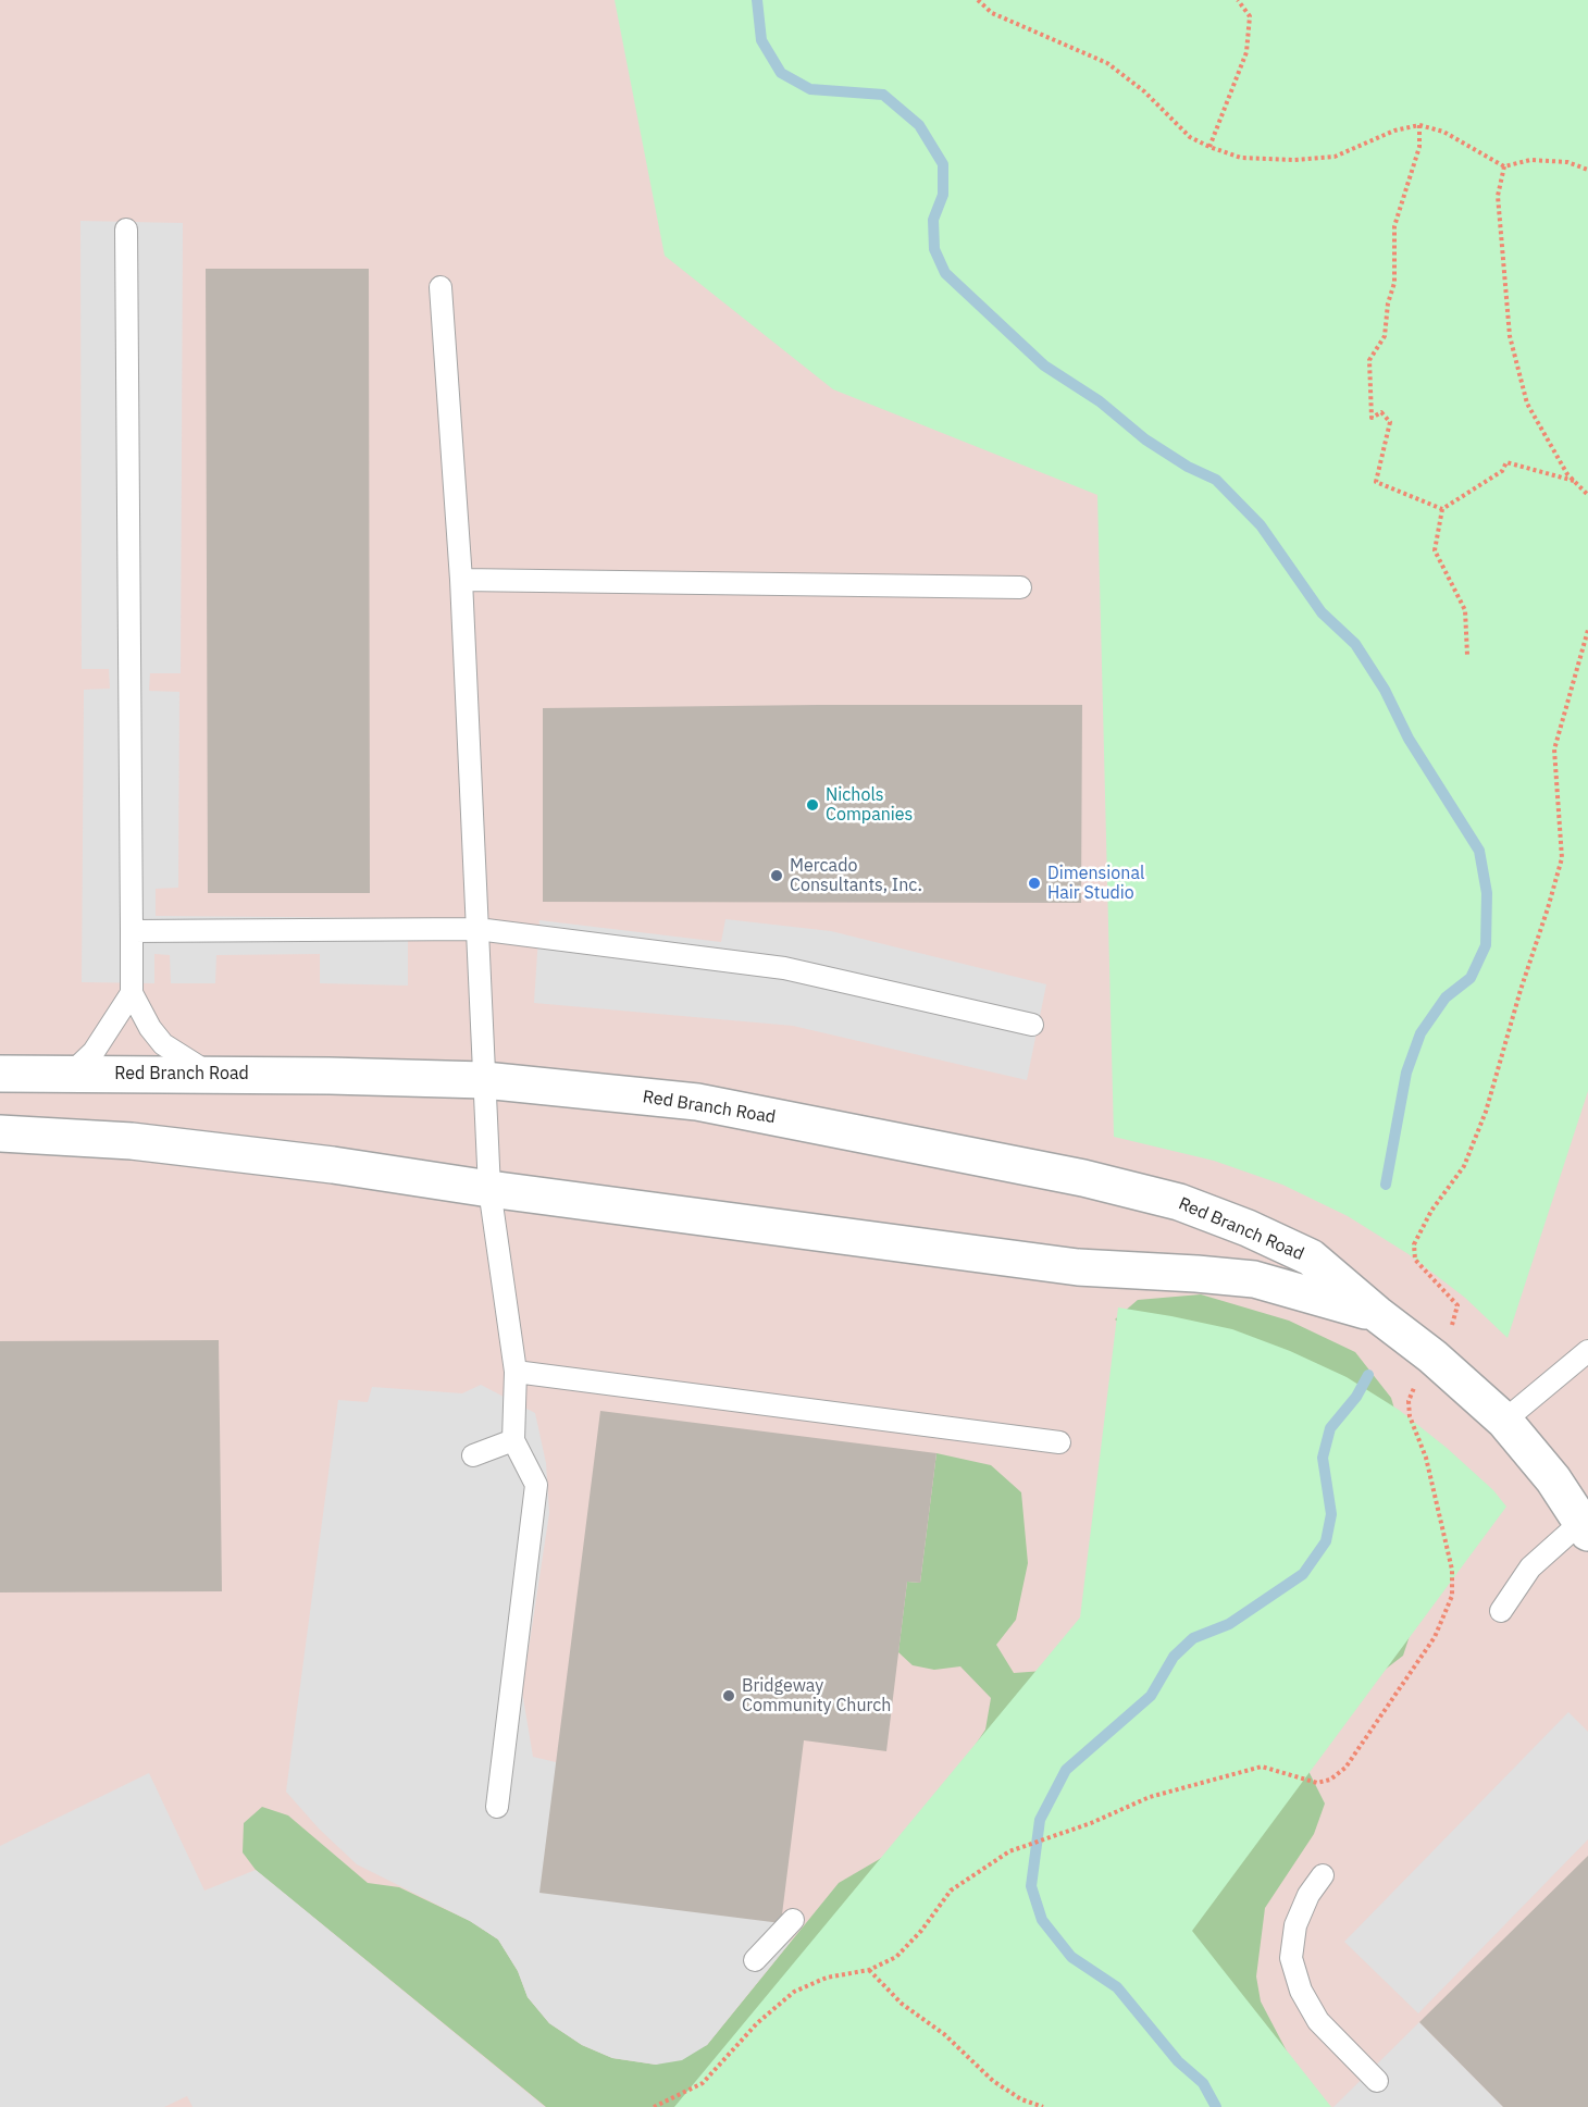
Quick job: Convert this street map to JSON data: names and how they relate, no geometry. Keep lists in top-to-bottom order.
{
  "streets": {
    "street": ["Red Branch Road"]
  },
  "places": [
    "Nichols Companies",
    "Mercado Consultants, Inc.",
    "Dimensional Hair Studio",
    "Bridgeway Community Church"
  ]
}
